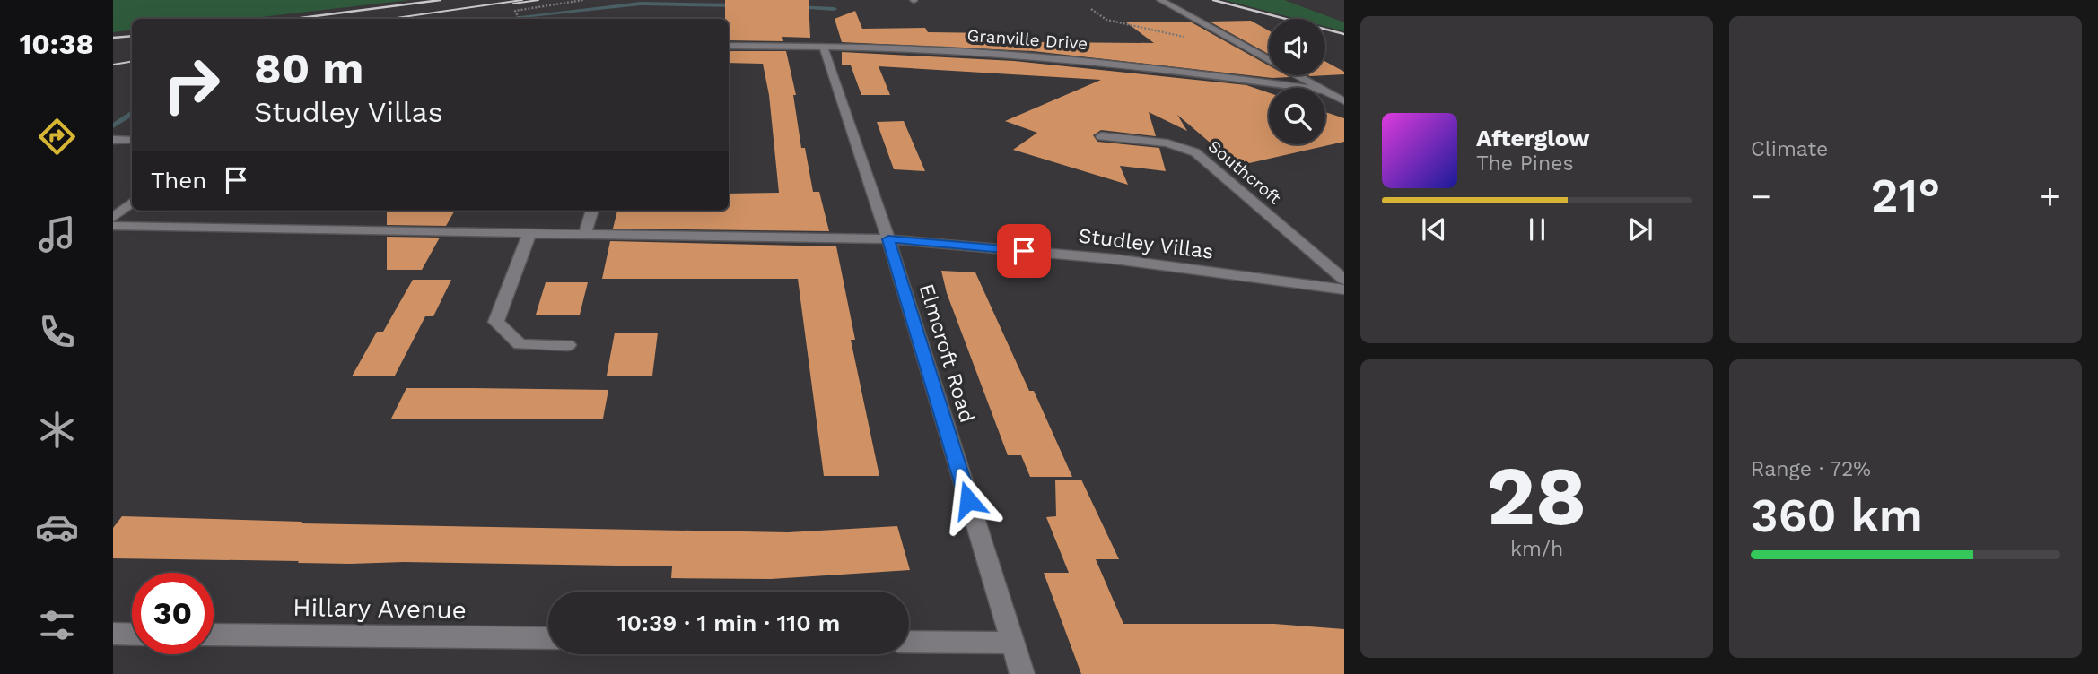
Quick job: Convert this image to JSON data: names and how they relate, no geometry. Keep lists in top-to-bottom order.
{
  "streets": {
    "street": [
      "Granville Drive",
      "Southcroft",
      "Studley Villas",
      "Elmcroft Road",
      "Hillary Avenue"
    ]
  },
  "crossings": [
    ["Granville Drive", "Elmcroft Road"],
    ["Studley Villas", "Elmcroft Road"]
  ],
  "page": {
    "tabs": "10:38",
    "tile": [
      "Climate",
      ["28", "km/h"],
      ["Range · 72%", "360 km"]
    ],
    "turn": ["80 m", "Studley Villas"],
    "song": ["Afterglow", "The Pines"],
    "then": "Then",
    "heat": ["−", "21°", "+"],
    "limit": "30",
    "trip": "10:39 · 1 min · 110 m"
  }
}
